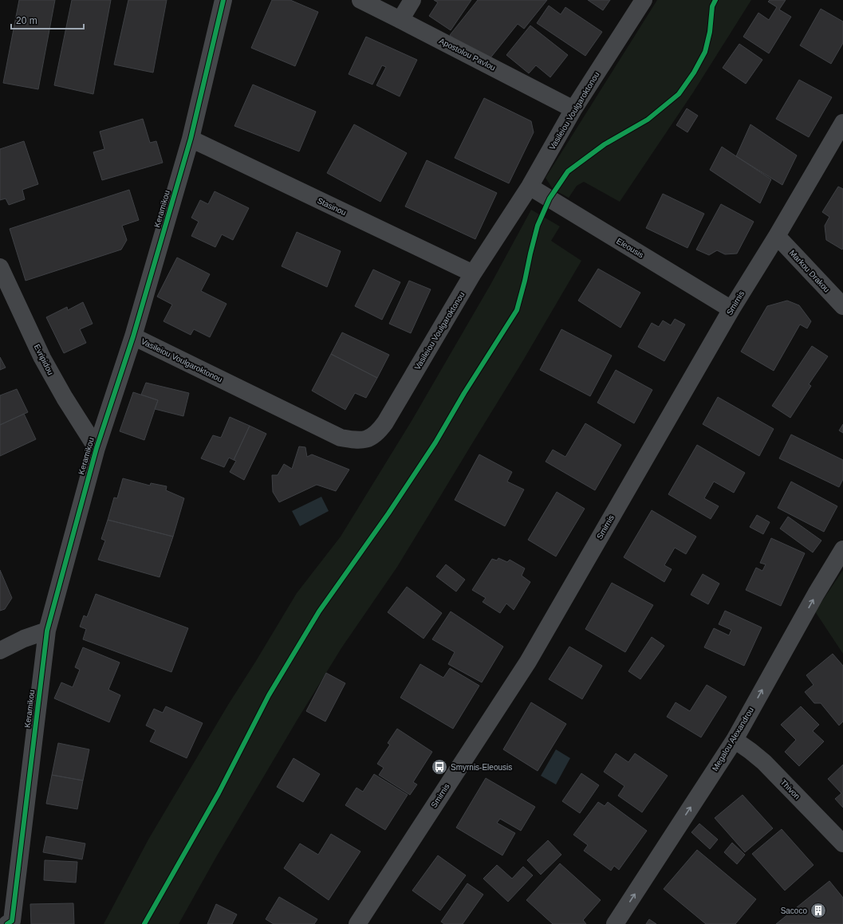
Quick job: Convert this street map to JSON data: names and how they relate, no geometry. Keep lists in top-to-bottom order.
{
  "streets": {
    "street": [
      "Apostolou Pavlou",
      "Vasileiou Voulgaroktonou",
      "Stasinou",
      "Keramikou",
      "Eleousis",
      "Markou Drakou",
      "Smirnis",
      "Evripidou",
      "Megalou Alexandrou",
      "Thivon"
    ]
  },
  "crossings": [
    ["Apostolou Pavlou", "Vasileiou Voulgaroktonou"],
    ["Vasileiou Voulgaroktonou", "Stasinou"],
    ["Vasileiou Voulgaroktonou", "Keramikou"],
    ["Vasileiou Voulgaroktonou", "Eleousis"],
    ["Stasinou", "Keramikou"],
    ["Keramikou", "Evripidou"],
    ["Eleousis", "Smirnis"],
    ["Markou Drakou", "Smirnis"],
    ["Megalou Alexandrou", "Thivon"]
  ],
  "one_way": ["Megalou Alexandrou"],
  "places": {
    "bus stop": ["Smyrnis-Eleousis"],
    "building": ["Sacoco"]
  },
  "scale_bar": "20 m"
}
